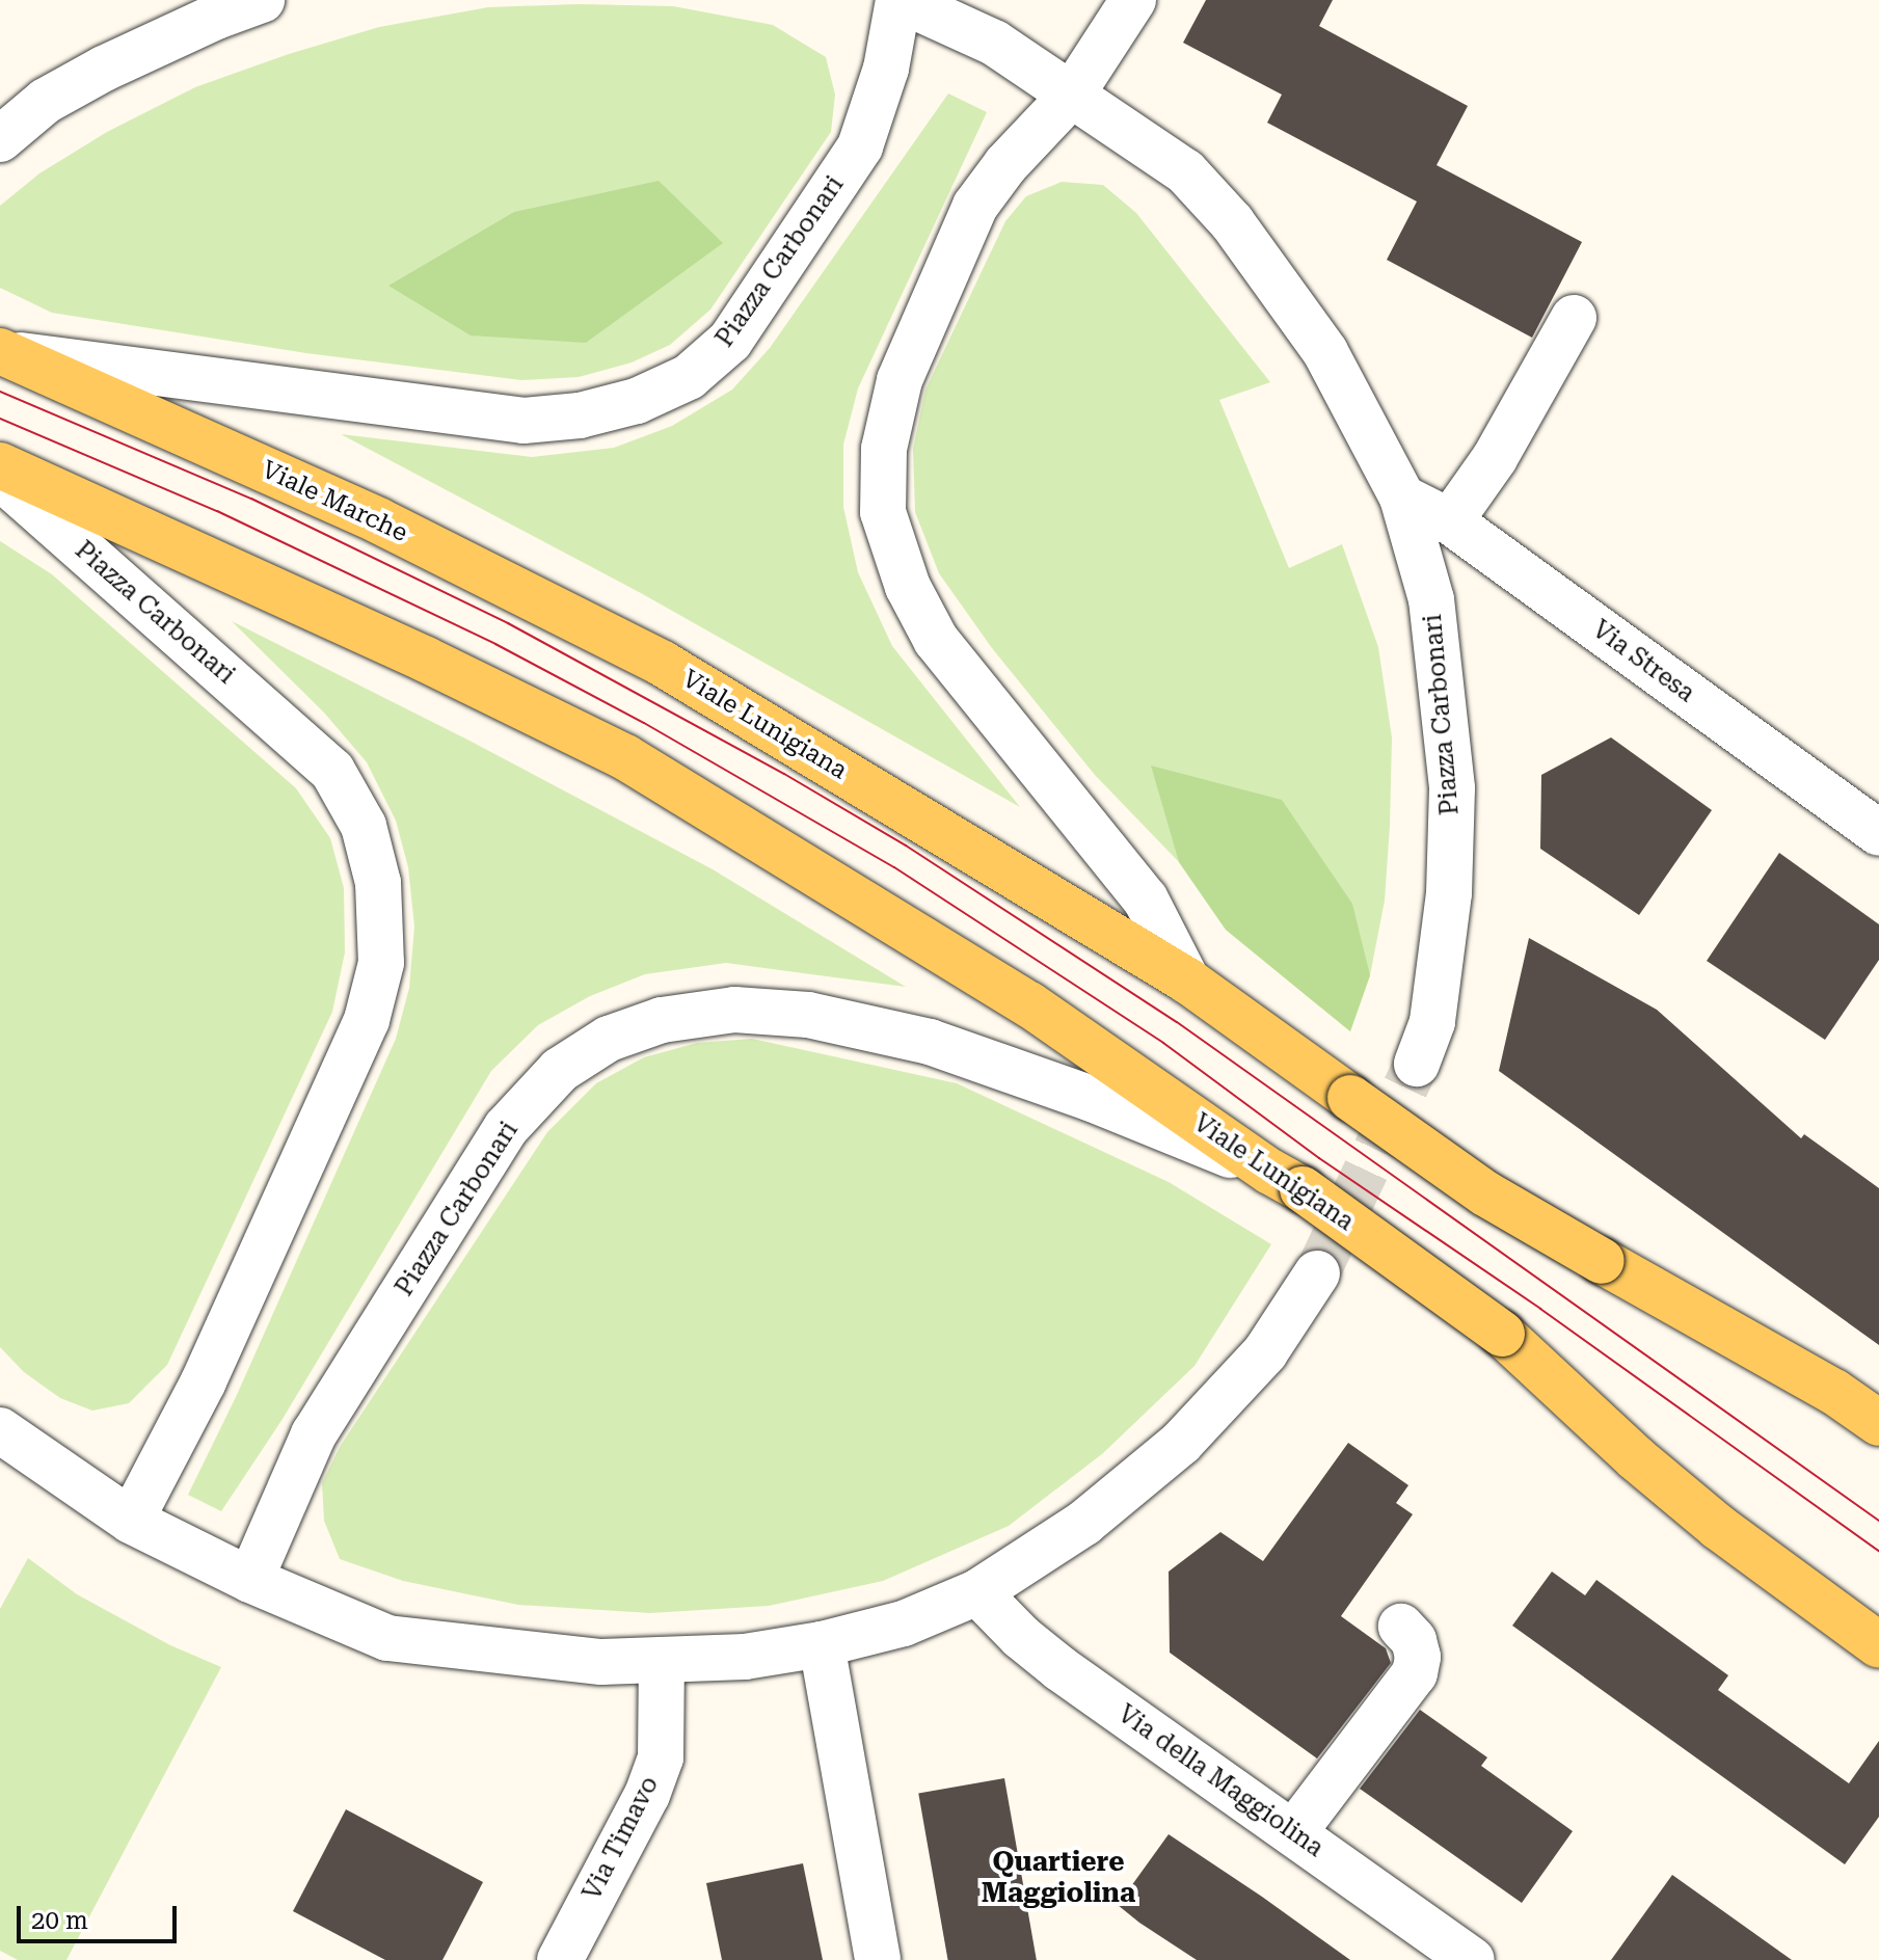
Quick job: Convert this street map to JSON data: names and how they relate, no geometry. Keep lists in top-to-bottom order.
{
  "streets": {
    "main road": ["Viale Marche", "Viale Lunigiana"],
    "street": [
      "Piazza Carbonari",
      "Via Stresa",
      "Via della Maggiolina",
      "Via Timavo"
    ]
  },
  "crossings": [
    ["Piazza Carbonari", "Viale Marche"],
    ["Piazza Carbonari", "Via Stresa"],
    ["Piazza Carbonari", "Viale Lunigiana"],
    ["Viale Marche", "Viale Lunigiana"]
  ],
  "districts": ["Quartiere Maggiolina"],
  "scale_bar": "20 m"
}
